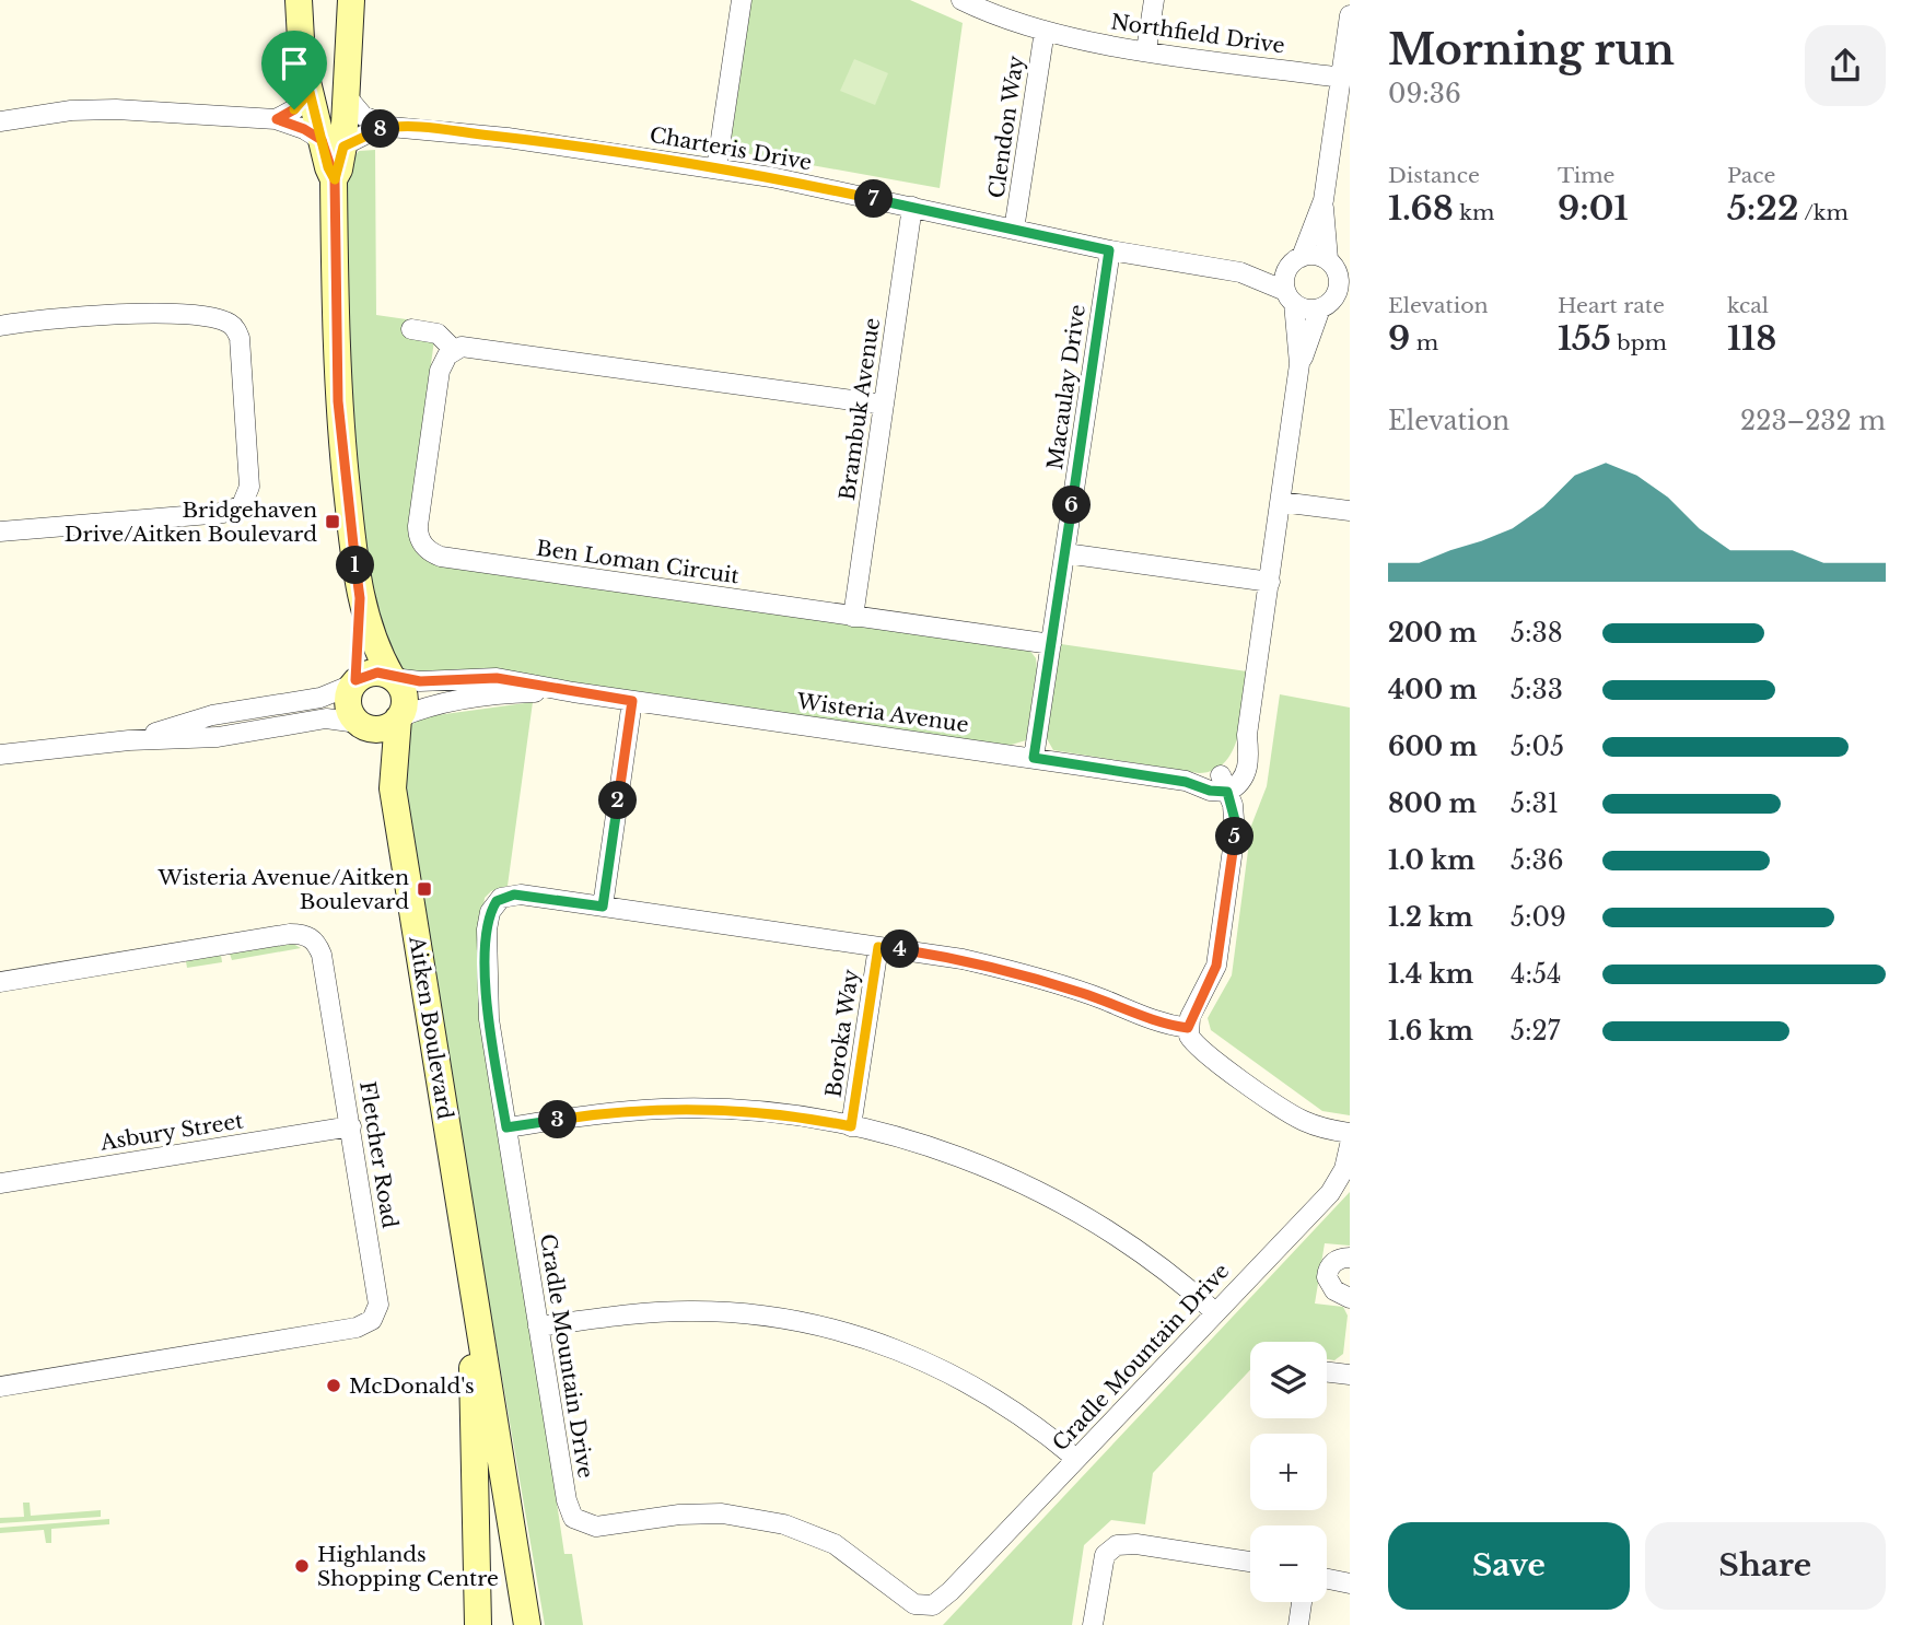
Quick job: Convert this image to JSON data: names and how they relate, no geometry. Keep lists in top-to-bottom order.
{
  "streets": {
    "main road": ["Aitken Boulevard"],
    "street": [
      "Northfield Drive",
      "Clendon Way",
      "Charteris Drive",
      "Macaulay Drive",
      "Brambuk Avenue",
      "Ben Loman Circuit",
      "Wisteria Avenue",
      "Boroka Way",
      "Asbury Street",
      "Fletcher Road",
      "Cradle Mountain Drive"
    ]
  },
  "crossings": [
    ["Northfield Drive", "Clendon Way"],
    ["Clendon Way", "Charteris Drive"],
    ["Charteris Drive", "Macaulay Drive"],
    ["Charteris Drive", "Brambuk Avenue"],
    ["Macaulay Drive", "Ben Loman Circuit"],
    ["Macaulay Drive", "Wisteria Avenue"],
    ["Brambuk Avenue", "Ben Loman Circuit"],
    ["Wisteria Avenue", "Aitken Boulevard"],
    ["Boroka Way", "Cradle Mountain Drive"],
    ["Asbury Street", "Fletcher Road"]
  ],
  "places": {
    "transit": ["Bridgehaven Drive/Aitken Boulevard", "Wisteria Avenue/Aitken Boulevard"],
    "other": ["McDonald's", "Highlands Shopping Centre"]
  },
  "page": {
    "heading": ["Morning run", "09:36"],
    "pins": [
      "8",
      "7",
      "6",
      "1",
      "2",
      "5",
      "4",
      "3"
    ],
    "stats": [
      ["Distance", "1.68 km"],
      ["Time", "9:01"],
      ["Pace", "5:22 /km"],
      ["Elevation", "9 m"],
      ["Heart rate", "155 bpm"],
      ["kcal", "118"]
    ],
    "chart": ["Elevation", "223–232 m"],
    "list": [
      {
        "name": "200 m",
        "note": "5:38"
      },
      {
        "name": "400 m",
        "note": "5:33"
      },
      {
        "name": "600 m",
        "note": "5:05"
      },
      {
        "name": "800 m",
        "note": "5:31"
      },
      {
        "name": "1.0 km",
        "note": "5:36"
      },
      {
        "name": "1.2 km",
        "note": "5:09"
      },
      {
        "name": "1.4 km",
        "note": "4:54"
      },
      {
        "name": "1.6 km",
        "note": "5:27"
      }
    ],
    "map_buttons": ["+", "−"],
    "buttons": ["Save", "Share"]
  }
}
